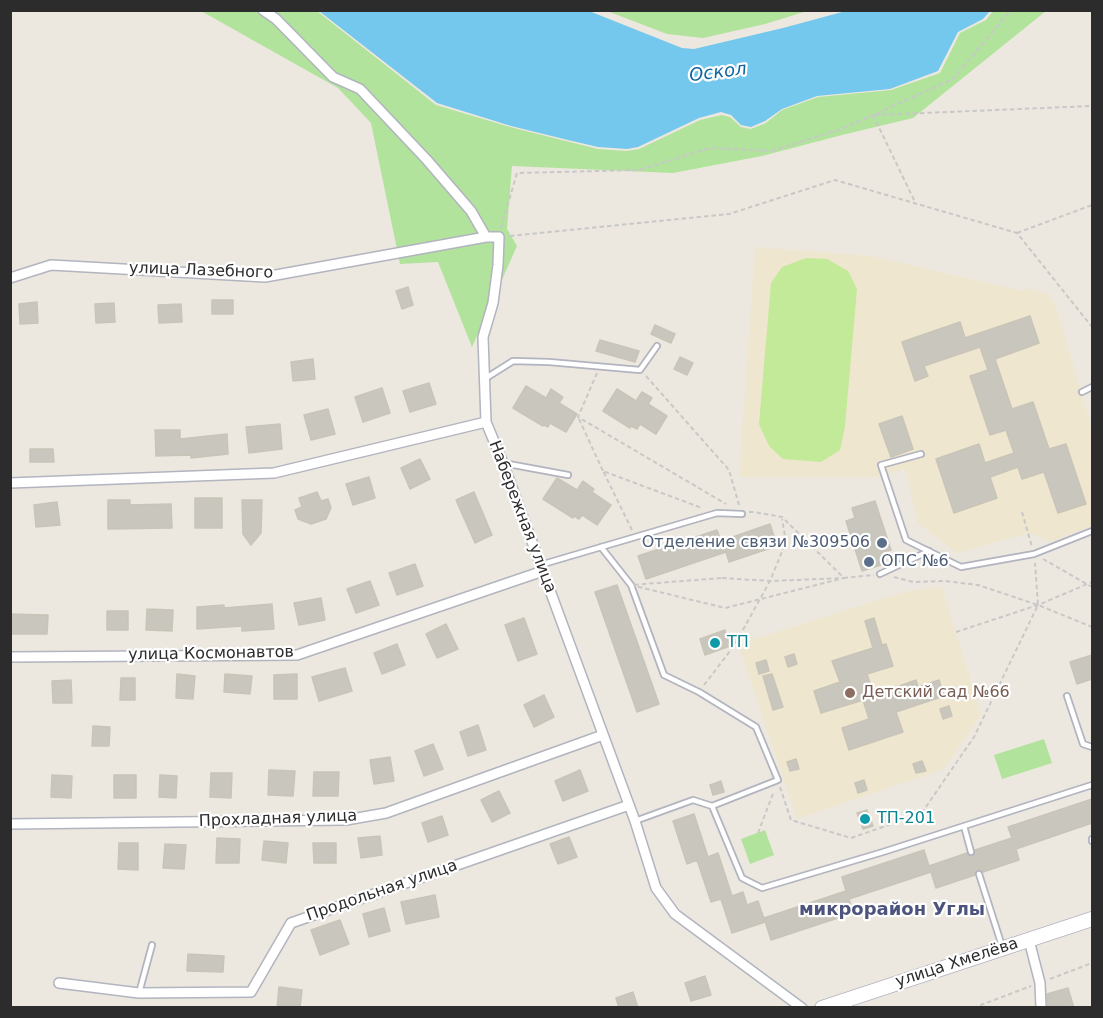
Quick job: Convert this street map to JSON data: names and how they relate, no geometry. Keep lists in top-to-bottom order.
{
  "streets": {
    "main road": ["улица Хмелёва"],
    "street": [
      "улица Лазебного",
      "Набережная улица",
      "улица Космонавтов",
      "Прохладная улица",
      "Продольная улица"
    ]
  },
  "crossings": [
    ["Набережная улица", "улица Космонавтов"],
    ["Набережная улица", "Прохладная улица"],
    ["Набережная улица", "Продольная улица"]
  ],
  "districts": ["микрорайон Углы"],
  "water": ["Оскол"],
  "places": [
    "Отделение связи №309506",
    "ОПС №6",
    "ТП",
    "Детский сад №66",
    "ТП-201"
  ]
}
